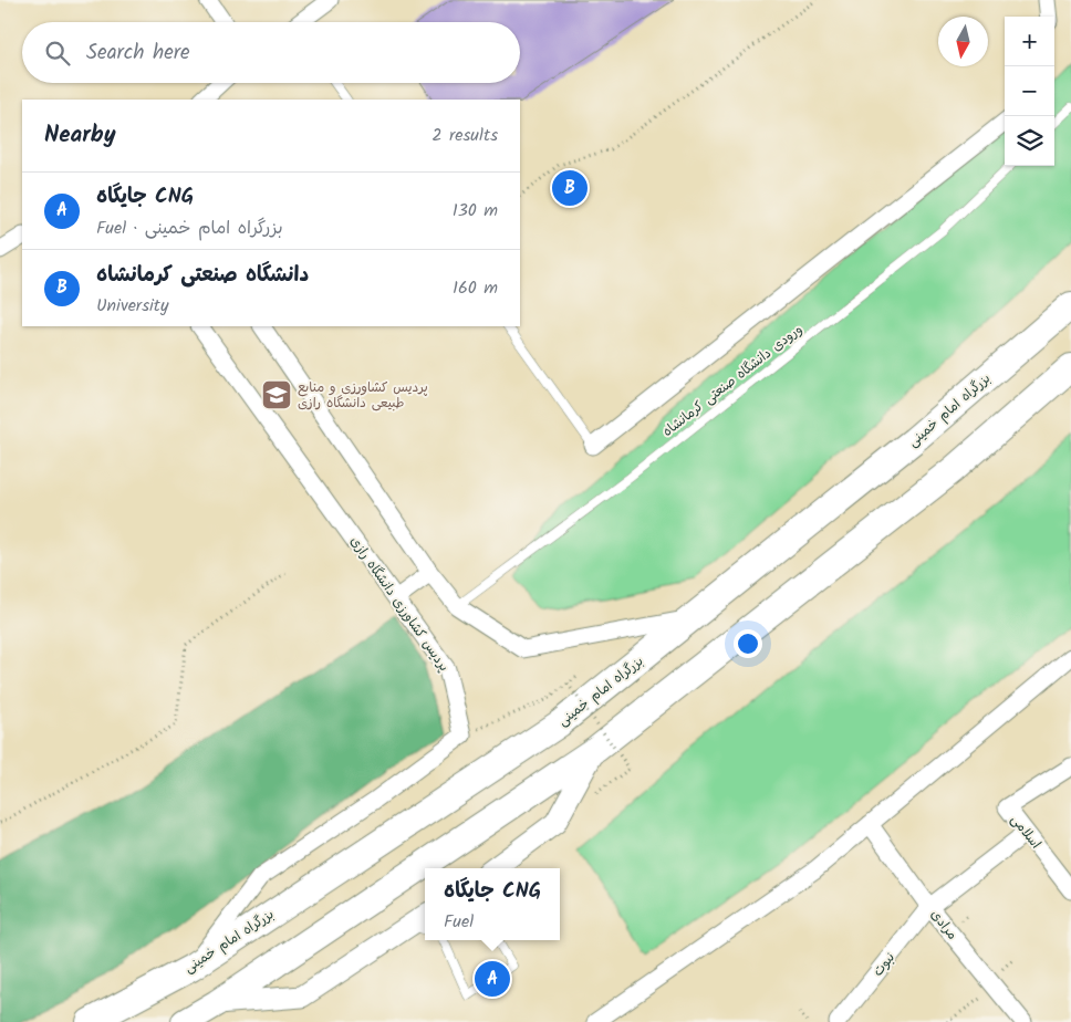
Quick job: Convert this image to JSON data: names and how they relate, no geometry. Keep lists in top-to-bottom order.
{
  "streets": {
    "highway": ["بزرگراه امام خمینی"],
    "street": [
      "پردیس کشاورزی دانشگاه رازی",
      "اسلامی",
      "مرادی",
      "نبوت"
    ],
    "lane": ["ورودی دانشگاه صنعتی کرمانشاه"]
  },
  "crossings": [
    ["اسلامی", "نبوت"],
    ["مرادی", "نبوت"]
  ],
  "places": {
    "school or university": ["پردیس کشاورزی و منابع طبیعی دانشگاه رازی"]
  },
  "north": "bottom",
  "page": {
    "map_buttons": ["+", "−"],
    "search": "Search here",
    "heading": ["Nearby", "2 results"],
    "pins": ["B", "A"],
    "list": [
      {
        "mark": "A",
        "name": "جایگاه CNG",
        "note": "Fuel · بزرگراه امام خمینی",
        "value": "130 m"
      },
      {
        "mark": "B",
        "name": "دانشگاه صنعتی کرمانشاه",
        "note": "University",
        "value": "160 m"
      }
    ],
    "popup": ["جایگاه CNG", "Fuel"]
  }
}
